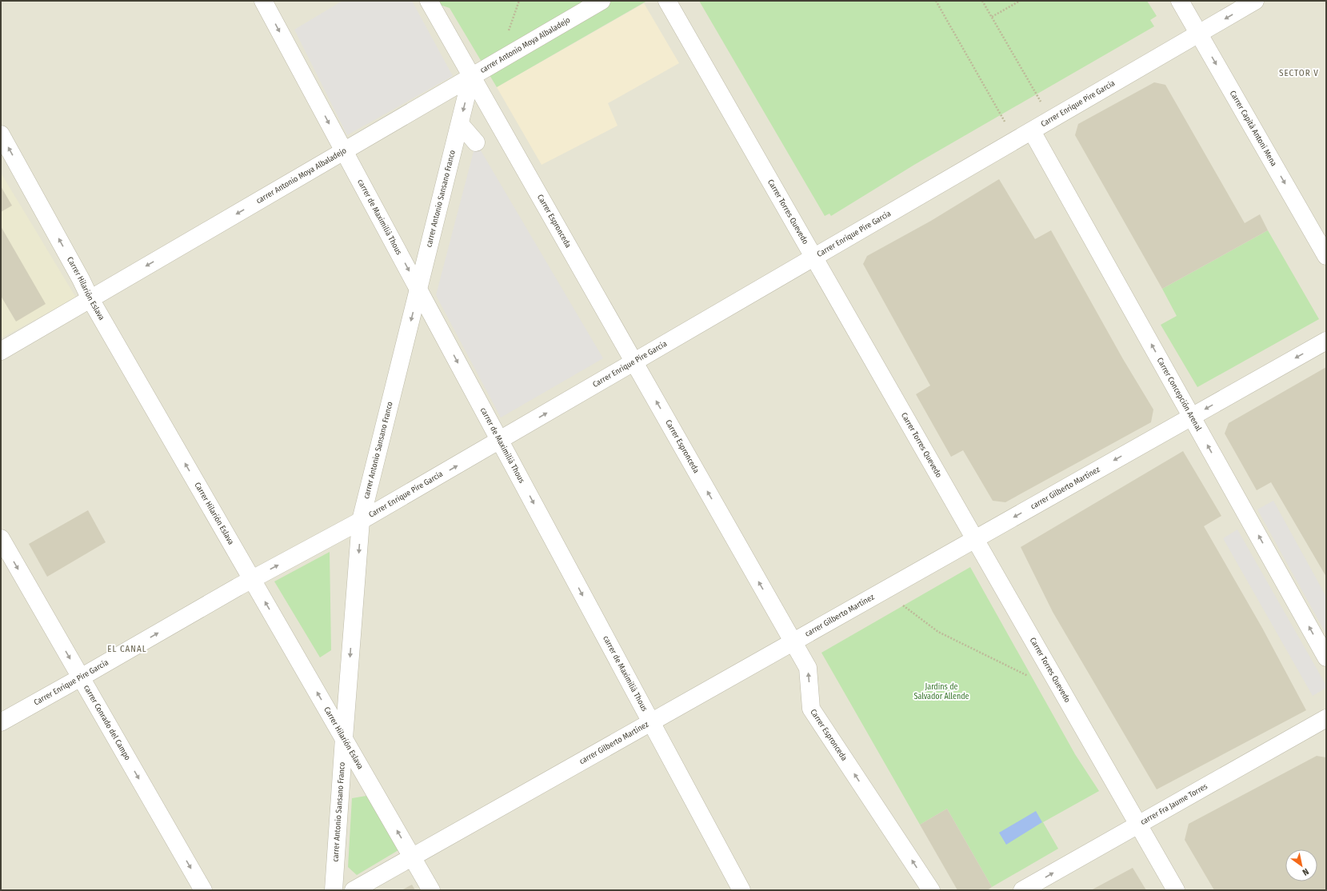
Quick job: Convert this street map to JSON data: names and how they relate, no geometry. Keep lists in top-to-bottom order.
{
  "streets": {
    "street": [
      "carrer Antonio Moya Albaladejo",
      "Carrer Enrique Pire García",
      "Carrer Capità Antoni Mena",
      "carrer Antonio Sansano Franco",
      "Carrer Torres Quevedo",
      "carrer de Maximilià Thous",
      "Carrer Espronceda",
      "Carrer Hilarión Eslava",
      "Carrer Concepción Arenal",
      "carrer Gilberto Martínez",
      "carrer Conrado del Campo",
      "carrer Fra Jaume Torres"
    ]
  },
  "crossings": [
    ["carrer Antonio Moya Albaladejo", "carrer Antonio Sansano Franco"],
    ["carrer Antonio Moya Albaladejo", "carrer de Maximilià Thous"],
    ["carrer Antonio Moya Albaladejo", "Carrer Espronceda"],
    ["carrer Antonio Moya Albaladejo", "Carrer Hilarión Eslava"],
    ["Carrer Enrique Pire García", "Carrer Capità Antoni Mena"],
    ["Carrer Enrique Pire García", "carrer Antonio Sansano Franco"],
    ["Carrer Enrique Pire García", "Carrer Torres Quevedo"],
    ["Carrer Enrique Pire García", "carrer de Maximilià Thous"],
    ["Carrer Enrique Pire García", "Carrer Espronceda"],
    ["Carrer Enrique Pire García", "Carrer Hilarión Eslava"],
    ["Carrer Enrique Pire García", "Carrer Concepción Arenal"],
    ["Carrer Enrique Pire García", "carrer Conrado del Campo"],
    ["carrer Antonio Sansano Franco", "carrer de Maximilià Thous"],
    ["carrer Antonio Sansano Franco", "Carrer Espronceda"],
    ["carrer Antonio Sansano Franco", "Carrer Hilarión Eslava"],
    ["Carrer Torres Quevedo", "carrer Gilberto Martínez"],
    ["Carrer Torres Quevedo", "carrer Fra Jaume Torres"],
    ["carrer de Maximilià Thous", "carrer Gilberto Martínez"],
    ["Carrer Espronceda", "carrer Gilberto Martínez"],
    ["Carrer Hilarión Eslava", "carrer Gilberto Martínez"],
    ["Carrer Concepción Arenal", "carrer Gilberto Martínez"]
  ],
  "one_way": [
    "carrer Antonio Moya Albaladejo",
    "Carrer Enrique Pire García",
    "Carrer Capità Antoni Mena",
    "carrer Antonio Sansano Franco",
    "carrer de Maximilià Thous",
    "Carrer Espronceda",
    "Carrer Hilarión Eslava",
    "Carrer Concepción Arenal",
    "carrer Gilberto Martínez",
    "carrer Conrado del Campo",
    "carrer Fra Jaume Torres"
  ],
  "districts": ["SECTOR V", "EL CANAL"],
  "parks": ["Jardins de Salvador Allende"],
  "north": "bottom right"
}
